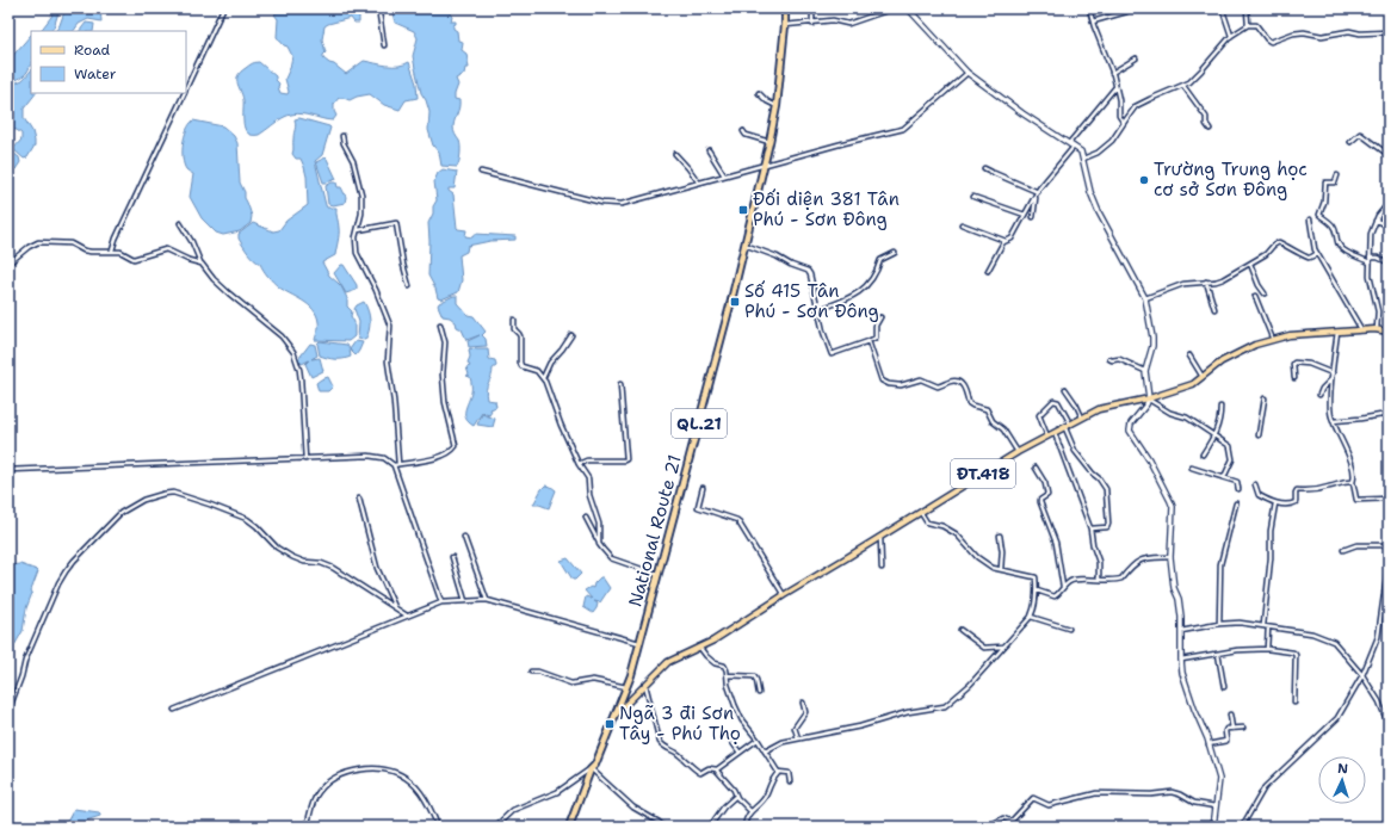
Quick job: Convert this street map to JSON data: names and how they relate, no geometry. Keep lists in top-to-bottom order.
{
  "streets": {
    "highway": ["QL.21", "National Route 21"],
    "main road": ["ĐT.418"]
  },
  "crossings": [
    ["ĐT.418", "National Route 21"]
  ],
  "places": {
    "other": ["Trường Trung học cơ sở Sơn Đông"],
    "transit": ["Đối diện 381 Tân Phú - Sơn Đông", "Số 415 Tân Phú - Sơn Đông", "Ngã 3 đi Sơn Tây - Phú Thọ"]
  },
  "legend": ["Road", "Water"],
  "north": "top"
}
